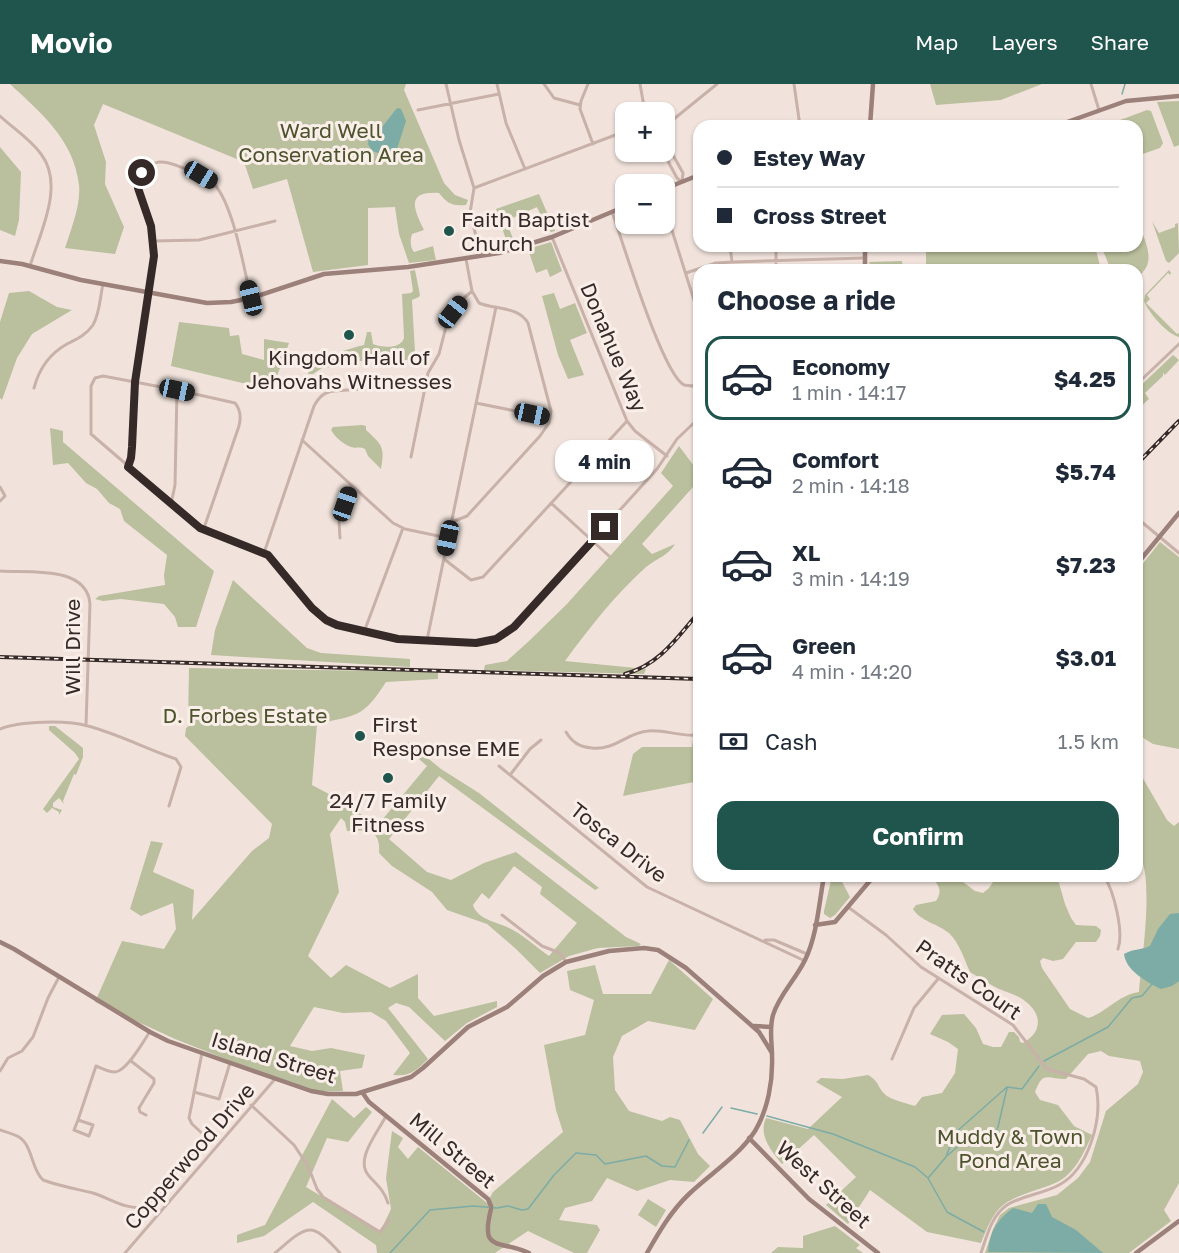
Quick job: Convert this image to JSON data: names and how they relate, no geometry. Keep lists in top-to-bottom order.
{
  "streets": {
    "main road": ["Island Street", "Mill Street", "West Street"],
    "street": [
      "Donahue Way",
      "Will Drive",
      "Tosca Drive",
      "Pratts Court",
      "Copperwood Drive"
    ]
  },
  "crossings": [
    ["Island Street", "Mill Street"],
    ["Island Street", "Copperwood Drive"]
  ],
  "parks": ["Ward Well Conservation Area", "D. Forbes Estate", "Muddy & Town Pond Area"],
  "places": [
    "Faith Baptist Church",
    "Kingdom Hall of Jehovahs Witnesses",
    "First Response EME",
    "24/7 Family Fitness"
  ],
  "page": {
    "header": "Movio",
    "nav": ["Map", "Layers", "Share"],
    "map_buttons": ["+", "−"],
    "banner": ["Estey Way", "Cross Street"],
    "heading": "Choose a ride",
    "list": [
      {
        "name": "Economy",
        "note": "1 min · 14:17",
        "value": "$4.25"
      },
      {
        "name": "Comfort",
        "note": "2 min · 14:18",
        "value": "$5.74"
      },
      {
        "name": "XL",
        "note": "3 min · 14:19",
        "value": "$7.23"
      },
      {
        "name": "Green",
        "note": "4 min · 14:20",
        "value": "$3.01"
      }
    ],
    "bubble": "4 min",
    "pay": ["Cash", "1.5 km"],
    "buttons": "Confirm"
  }
}
